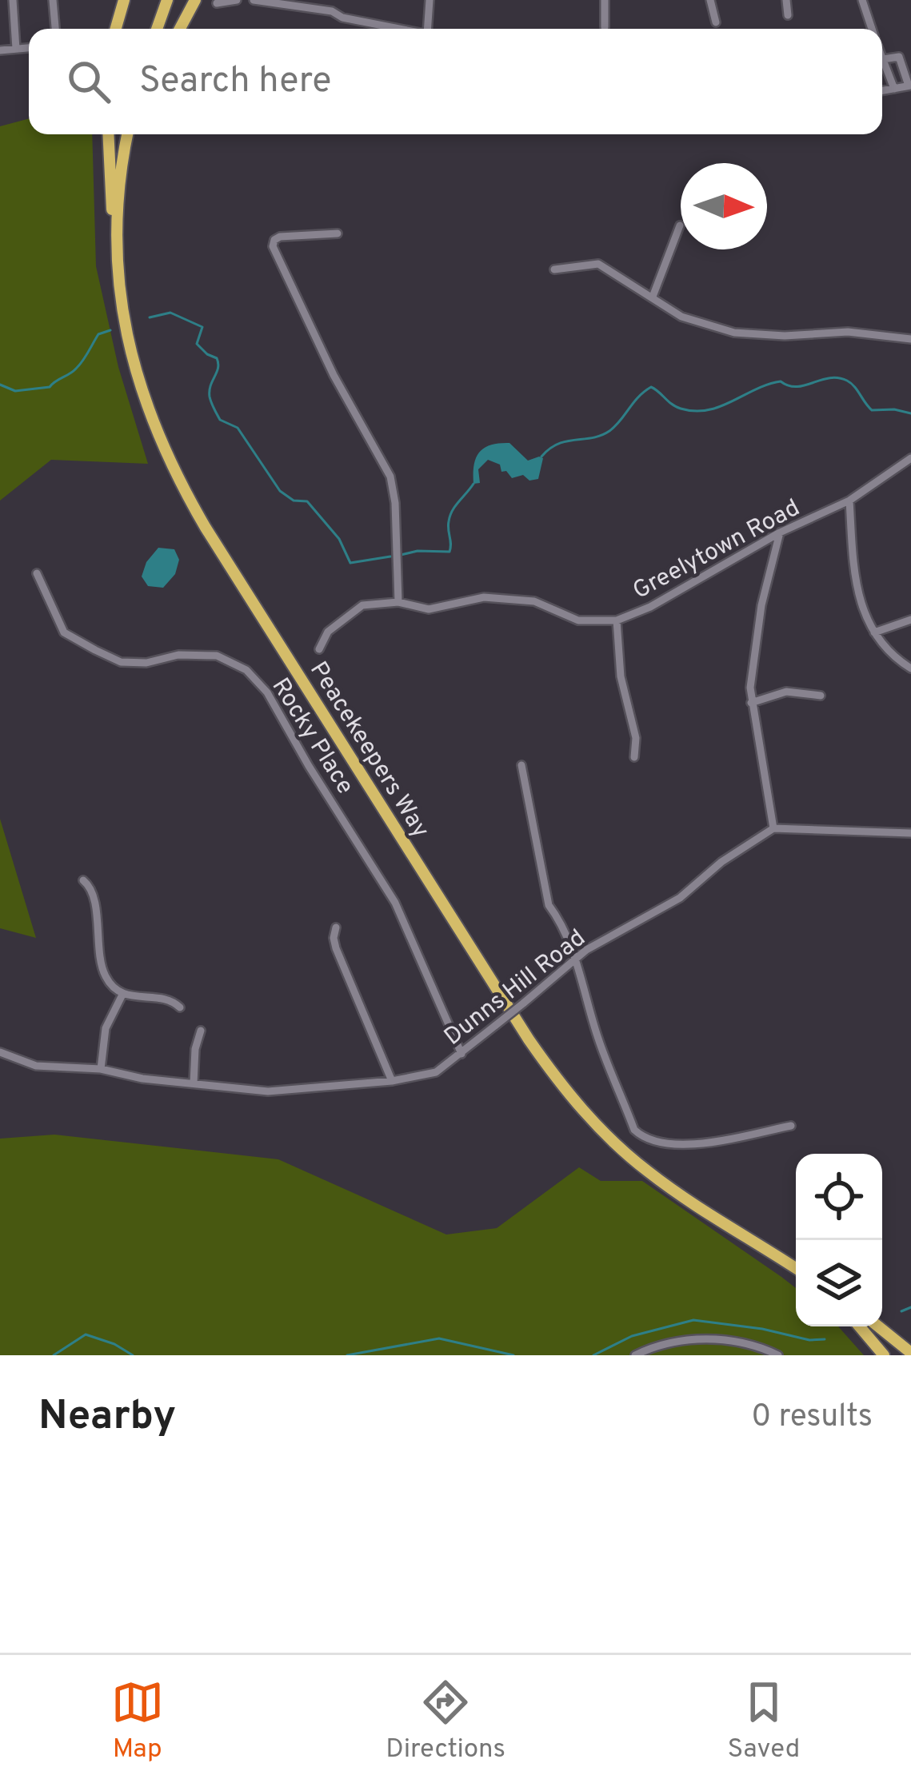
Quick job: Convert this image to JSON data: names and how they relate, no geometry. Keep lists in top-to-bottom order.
{
  "streets": {
    "highway": ["Peacekeepers Way"],
    "street": ["Greelytown Road", "Rocky Place", "Dunns Hill Road"]
  },
  "crossings": [
    ["Rocky Place", "Dunns Hill Road"]
  ],
  "north": "right",
  "page": {
    "search": "Search here",
    "heading": ["Nearby", "0 results"],
    "nav": ["Map", "Directions", "Saved"]
  }
}
